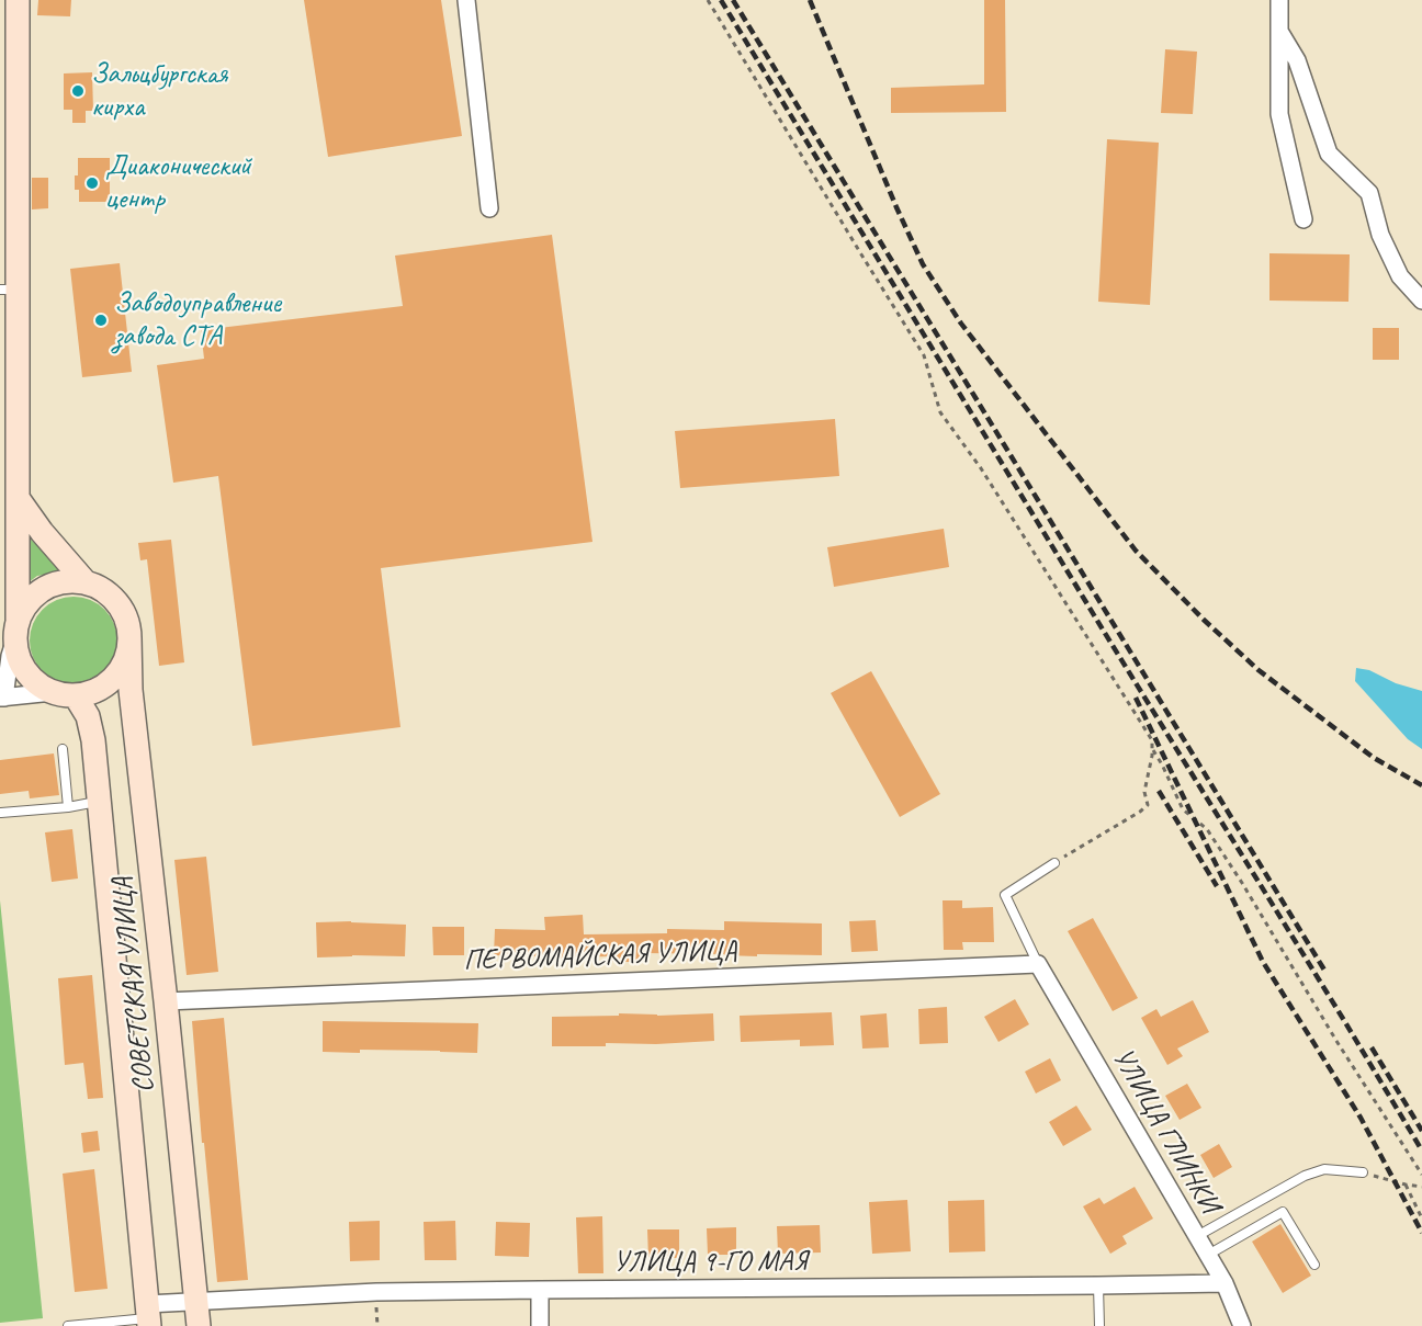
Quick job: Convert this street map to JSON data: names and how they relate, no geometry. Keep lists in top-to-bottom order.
{
  "streets": {
    "main road": ["СОВЕТСКАЯ УЛИЦА"],
    "street": ["ПЕРВОМАЙСКАЯ УЛИЦА", "УЛИЦА ГЛИНКИ", "УЛИЦА 9-ГО МАЯ"]
  },
  "crossings": [
    ["ПЕРВОМАЙСКАЯ УЛИЦА", "СОВЕТСКАЯ УЛИЦА"],
    ["ПЕРВОМАЙСКАЯ УЛИЦА", "УЛИЦА ГЛИНКИ"],
    ["СОВЕТСКАЯ УЛИЦА", "УЛИЦА 9-ГО МАЯ"],
    ["УЛИЦА ГЛИНКИ", "УЛИЦА 9-ГО МАЯ"]
  ],
  "places": ["Зальцбургская кирха", "Диаконический центр", "Заводоуправление завода СТА"]
}
